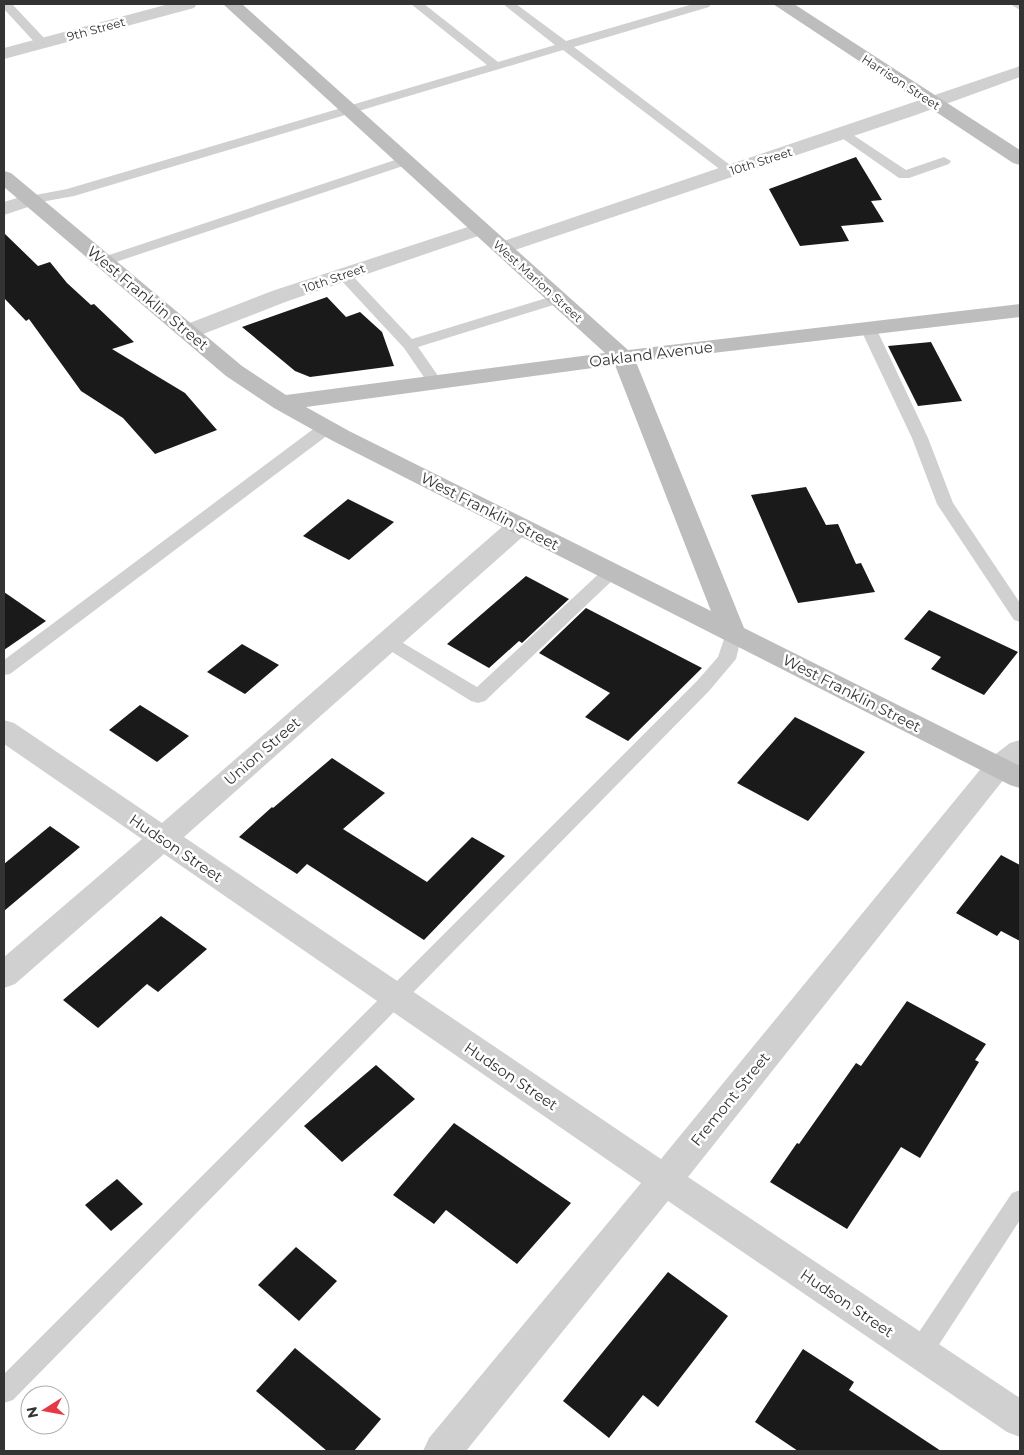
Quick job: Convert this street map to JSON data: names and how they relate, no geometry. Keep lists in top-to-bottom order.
{
  "streets": {
    "street": [
      "9th Street",
      "Harrison Street",
      "10th Street",
      "West Marion Street",
      "West Franklin Street",
      "Oakland Avenue",
      "Union Street",
      "Hudson Street",
      "Fremont Street"
    ]
  },
  "crossings": [
    ["Harrison Street", "10th Street"],
    ["10th Street", "West Marion Street"],
    ["10th Street", "West Franklin Street"],
    ["West Marion Street", "West Franklin Street"],
    ["West Marion Street", "Oakland Avenue"],
    ["West Franklin Street", "Oakland Avenue"],
    ["West Franklin Street", "Union Street"],
    ["West Franklin Street", "Fremont Street"],
    ["Union Street", "Hudson Street"],
    ["Hudson Street", "Fremont Street"]
  ],
  "north": "left"
}
